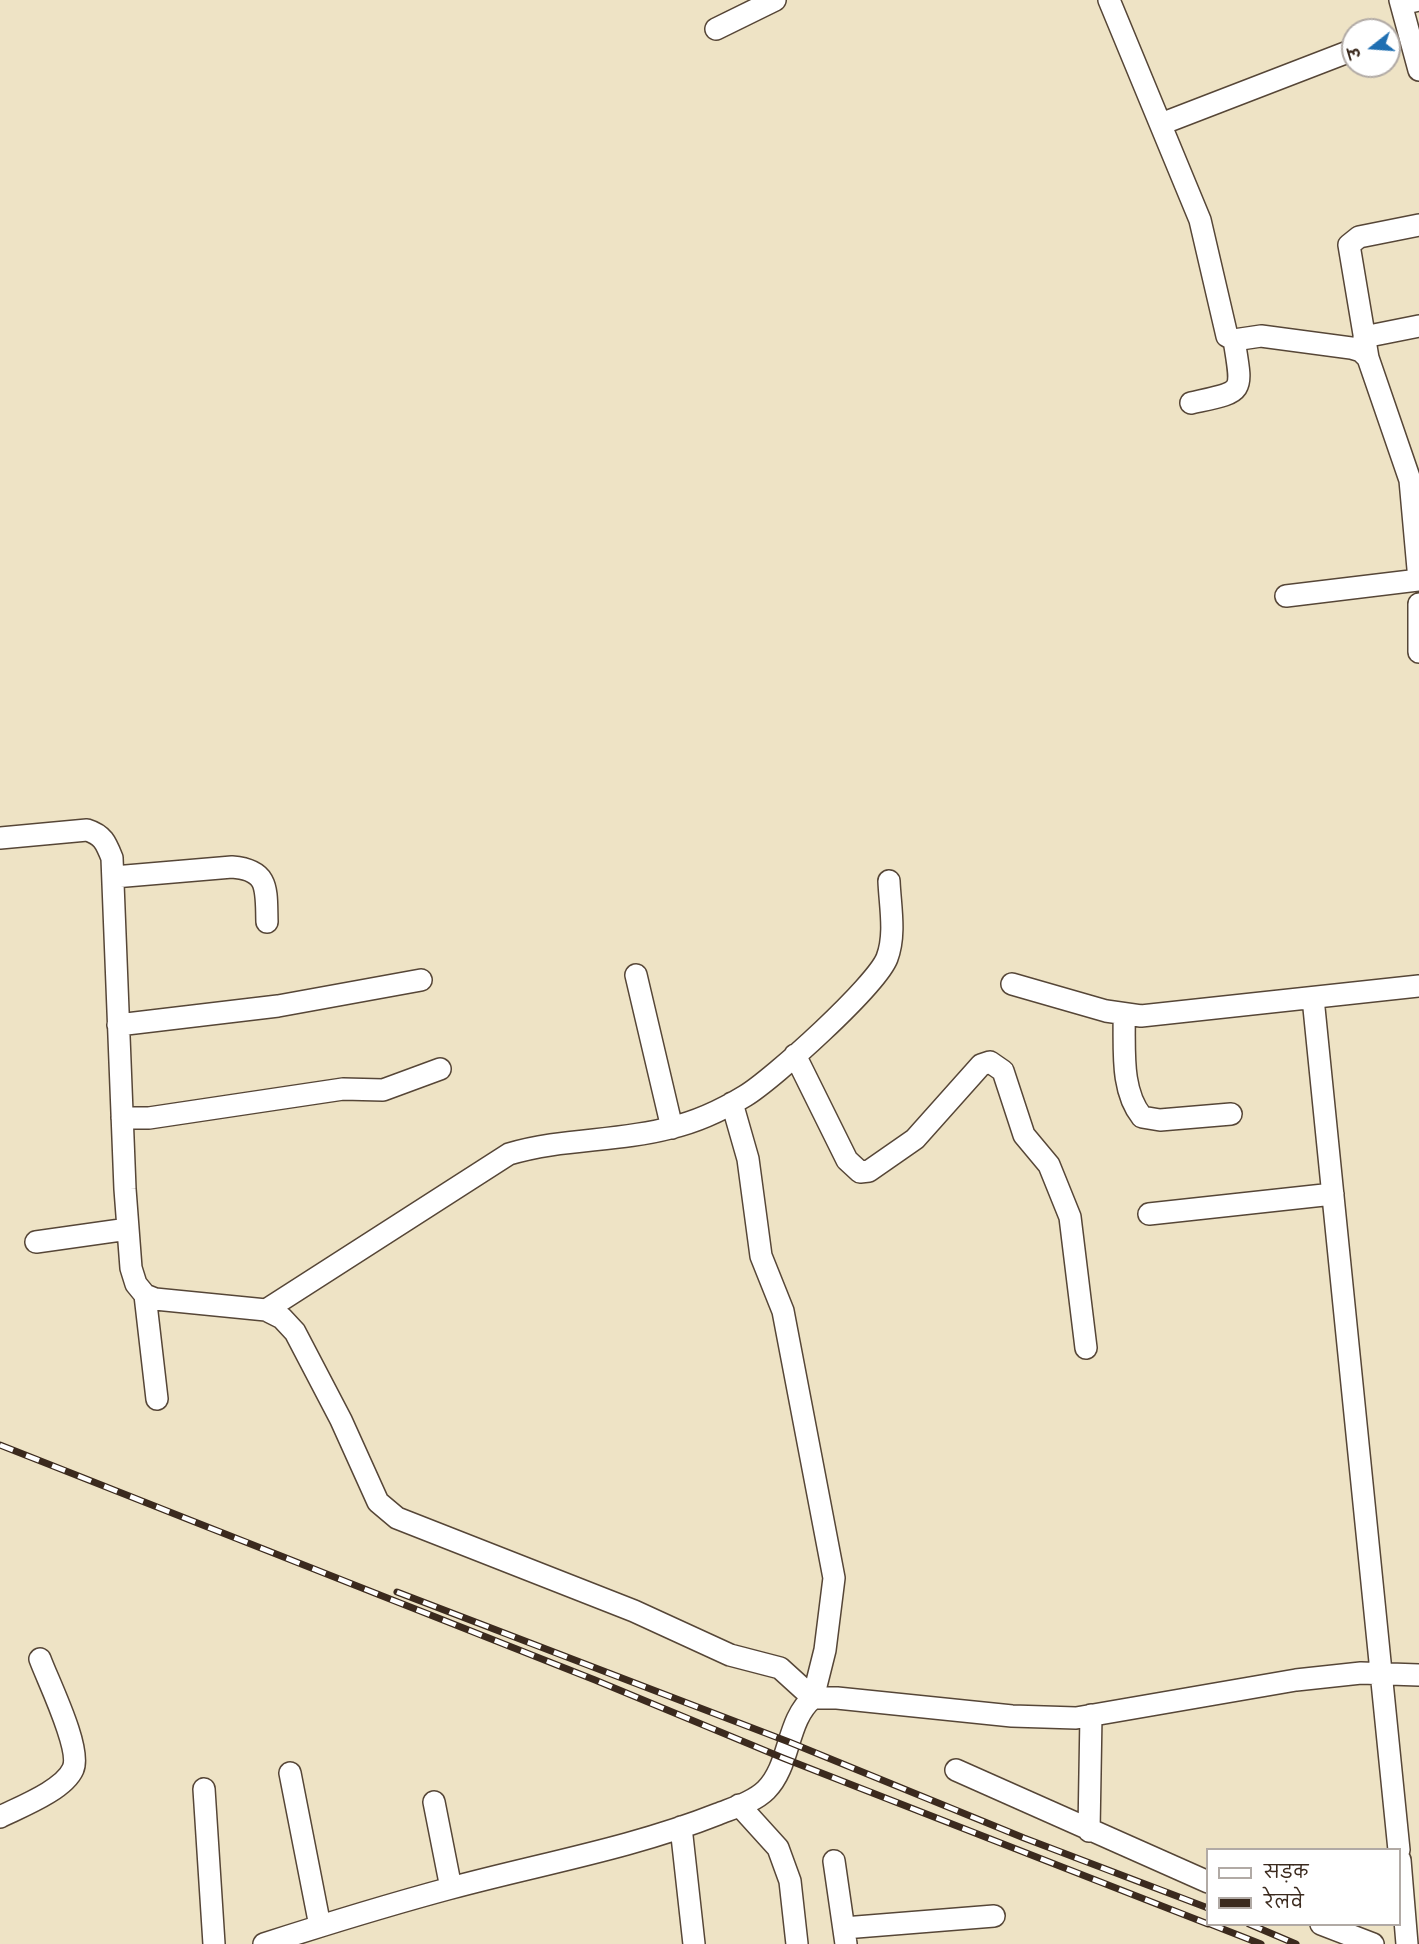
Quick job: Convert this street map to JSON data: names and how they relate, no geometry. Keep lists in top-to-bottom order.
{
  "legend": ["सड़क", "रेलवे"],
  "north": "left"
}
